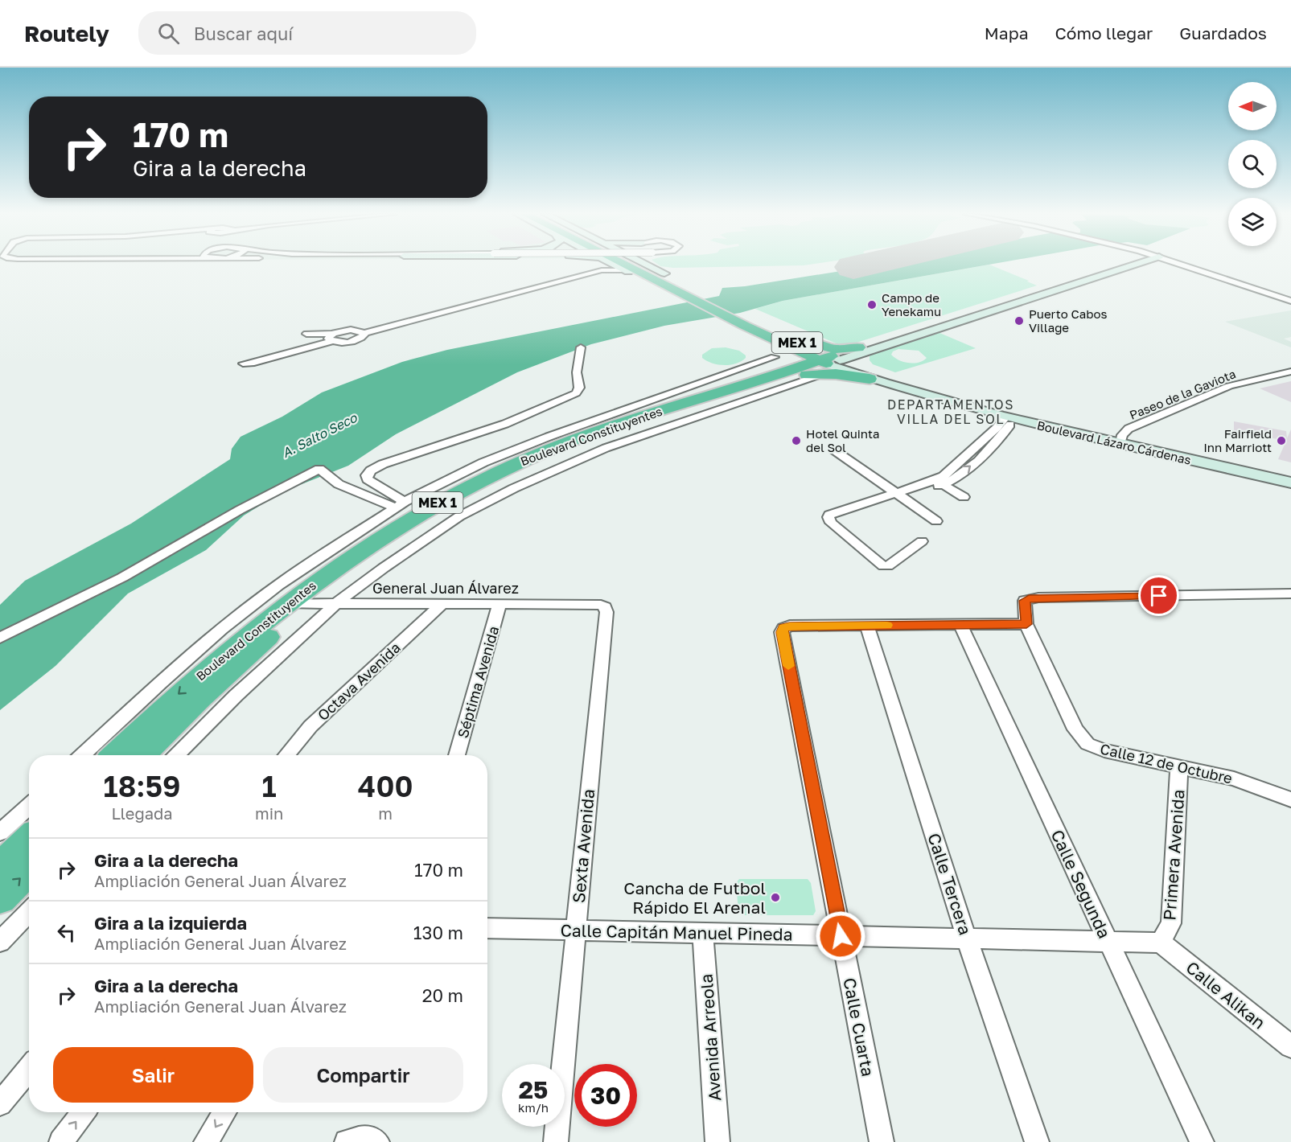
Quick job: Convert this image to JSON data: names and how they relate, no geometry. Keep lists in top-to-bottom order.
{
  "streets": {
    "highway": ["MEX 1", "Boulevard Constituyentes"],
    "main road": ["Boulevard Lázaro Cárdenas"],
    "street": [
      "Paseo de la Gaviota",
      "General Juan Álvarez",
      "Octava Avenida",
      "Séptima Avenida",
      "Calle 12 de Octubre",
      "Sexta Avenida",
      "Primera Avenida",
      "Calle Tercera",
      "Calle Segunda",
      "Calle Capitán Manuel Pineda",
      "Calle Alikan",
      "Calle Cuarta",
      "Avenida Arreola"
    ]
  },
  "crossings": [
    ["MEX 1", "Boulevard Constituyentes"],
    ["MEX 1", "Boulevard Lázaro Cárdenas"],
    ["Paseo de la Gaviota", "Boulevard Lázaro Cárdenas"],
    ["Boulevard Constituyentes", "Boulevard Lázaro Cárdenas"],
    ["Boulevard Constituyentes", "General Juan Álvarez"],
    ["General Juan Álvarez", "Octava Avenida"],
    ["General Juan Álvarez", "Séptima Avenida"],
    ["General Juan Álvarez", "Sexta Avenida"],
    ["Calle 12 de Octubre", "Primera Avenida"],
    ["Sexta Avenida", "Calle Capitán Manuel Pineda"],
    ["Primera Avenida", "Calle Capitán Manuel Pineda"],
    ["Primera Avenida", "Calle Alikan"],
    ["Calle Tercera", "Calle Capitán Manuel Pineda"],
    ["Calle Tercera", "Calle Cuarta"],
    ["Calle Segunda", "Calle Capitán Manuel Pineda"],
    ["Calle Capitán Manuel Pineda", "Calle Alikan"],
    ["Calle Capitán Manuel Pineda", "Calle Cuarta"],
    ["Calle Capitán Manuel Pineda", "Avenida Arreola"]
  ],
  "districts": ["DEPARTAMENTOS VILLA DEL SOL"],
  "water": ["A. Salto Seco"],
  "places": [
    "Campo de Yenekamu",
    "Puerto Cabos Village",
    "Hotel Quinta del Sol",
    "Fairfield Inn Marriott",
    "Cancha de Futbol Rápido El Arenal"
  ],
  "north": "left",
  "page": {
    "header": "Routely",
    "search": "Buscar aquí",
    "nav": ["Mapa", "Cómo llegar", "Guardados"],
    "turn": ["170 m", "Gira a la derecha"],
    "eta": [
      "18:59",
      "Llegada",
      "1",
      "min",
      "400",
      "m"
    ],
    "list": [
      {
        "name": "Gira a la derecha",
        "note": "Ampliación General Juan Álvarez",
        "value": "170 m"
      },
      {
        "name": "Gira a la izquierda",
        "note": "Ampliación General Juan Álvarez",
        "value": "130 m"
      },
      {
        "name": "Gira a la derecha",
        "note": "Ampliación General Juan Álvarez",
        "value": "20 m"
      }
    ],
    "buttons": ["Salir", "Compartir"],
    "speed": "25 km/h",
    "limit": "30"
  }
}
